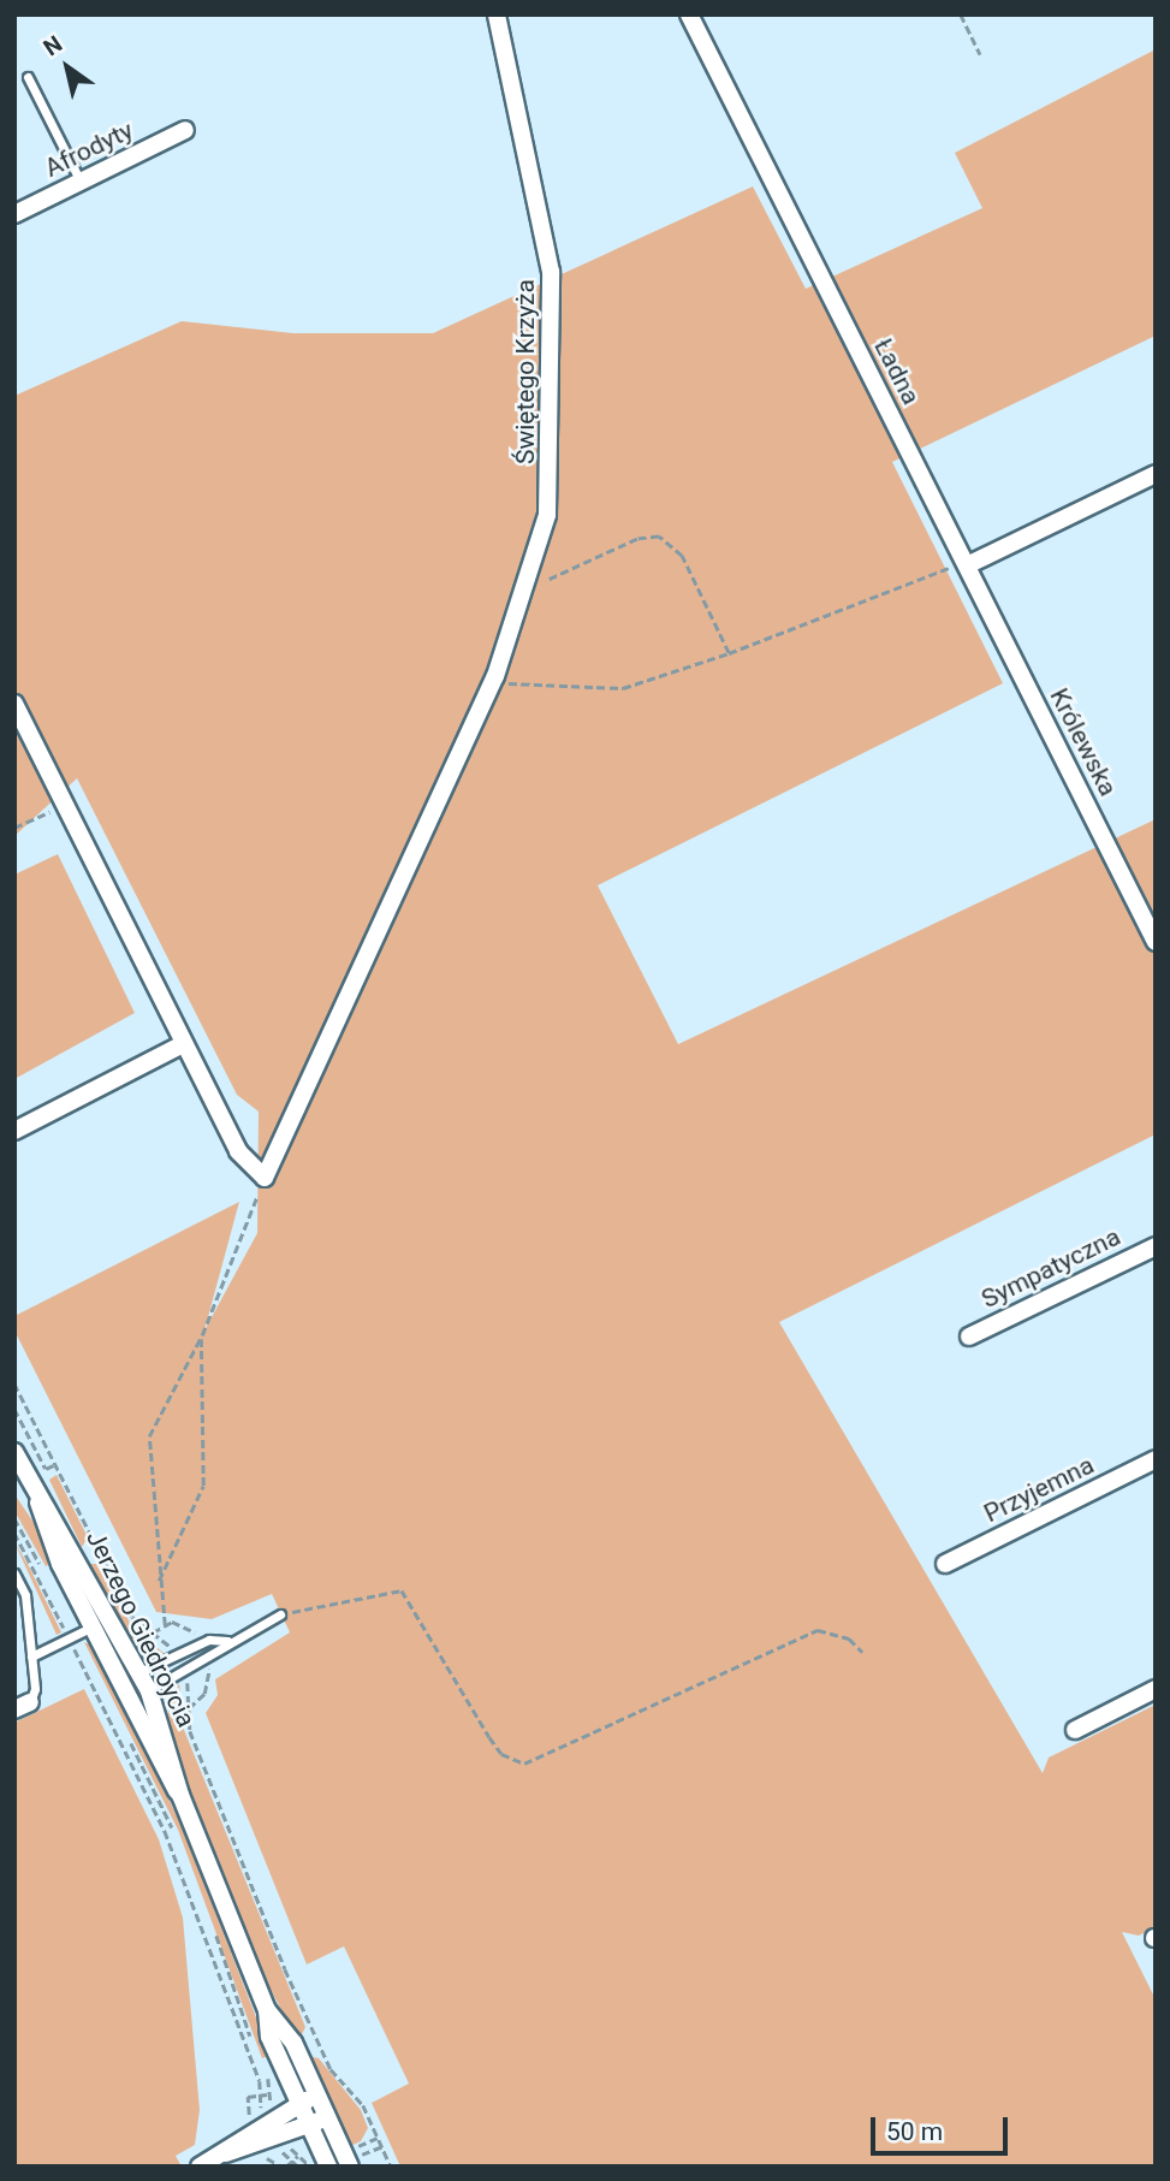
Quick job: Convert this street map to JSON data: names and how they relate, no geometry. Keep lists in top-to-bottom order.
{
  "streets": {
    "street": [
      "Afrodyty",
      "Świętego Krzyża",
      "Ładna",
      "Królewska",
      "Sympatyczna",
      "Przyjemna",
      "Jerzego Giedroycia"
    ]
  },
  "crossings": [
    ["Ładna", "Królewska"]
  ],
  "scale_bar": "50 m",
  "north": "top left"
}
